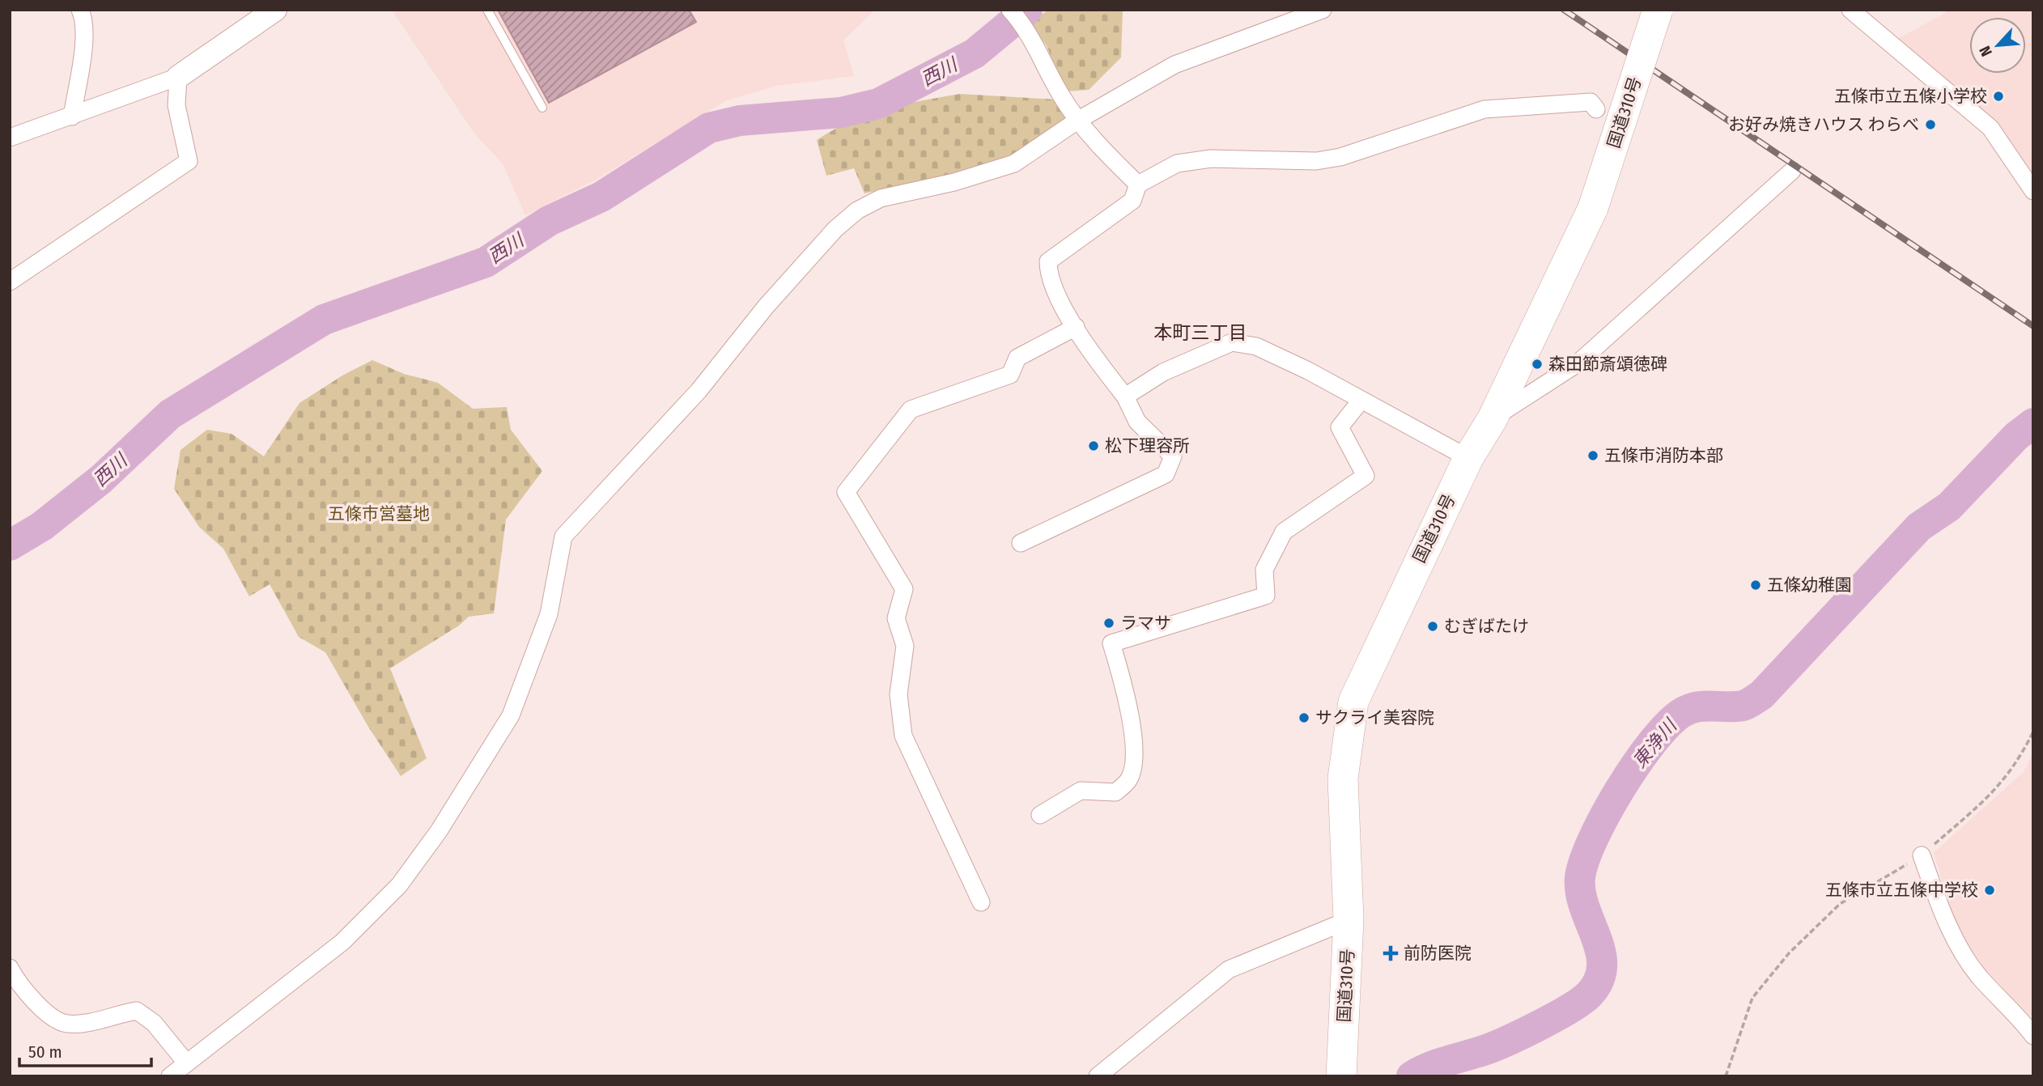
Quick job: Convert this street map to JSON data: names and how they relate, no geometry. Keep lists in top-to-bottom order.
{
  "streets": {
    "highway": ["国道310号"]
  },
  "districts": ["本町三丁目"],
  "water": ["西川", "東浄川"],
  "parks": ["五條市営墓地"],
  "places": {
    "other": [
      "五條市立五條小学校",
      "お好み焼きハウス わらべ",
      "森田節斎頌徳碑",
      "松下理容所",
      "五條市消防本部",
      "五條幼稚園",
      "ラマサ",
      "むぎばたけ",
      "サクライ美容院",
      "五條市立五條中学校"
    ],
    "health": ["前防医院"]
  },
  "scale_bar": "50 m",
  "north": "bottom left"
}
